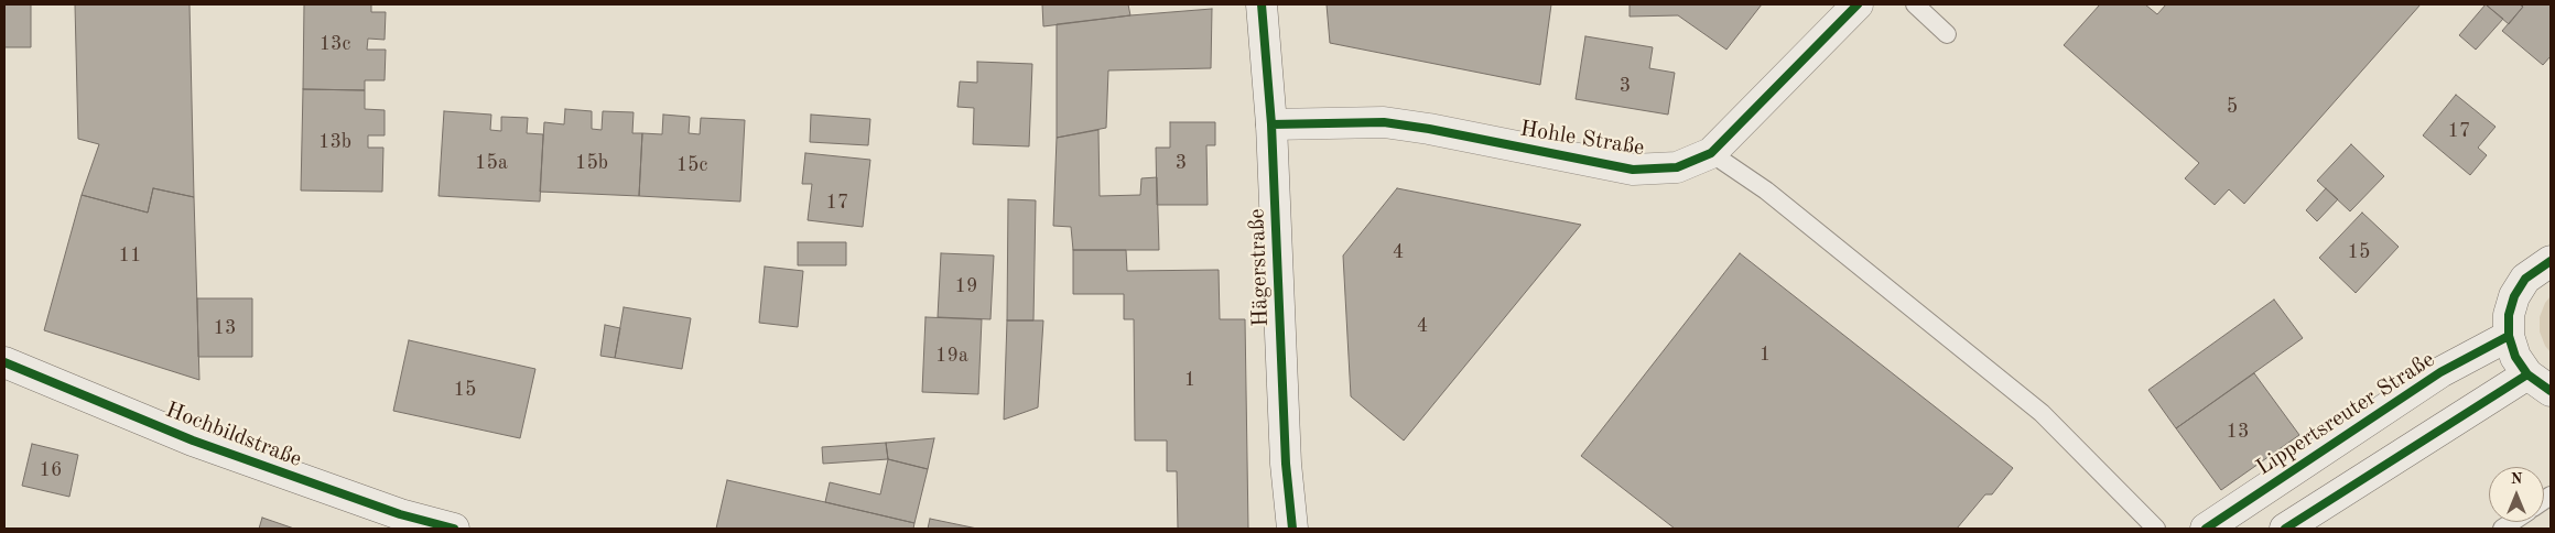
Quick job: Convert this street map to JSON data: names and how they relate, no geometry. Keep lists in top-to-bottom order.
{
  "streets": {
    "street": [
      "Hohle Straße",
      "Hägerstraße",
      "Lippertsreuter Straße",
      "Hochbildstraße"
    ]
  },
  "crossings": [
    ["Hohle Straße", "Hägerstraße"]
  ],
  "house_numbers": [
    "13c",
    "3",
    "5",
    "17",
    "13b",
    "15a",
    "15b",
    "3",
    "15c",
    "17",
    "4",
    "15",
    "11",
    "19",
    "4",
    "13",
    "1",
    "19a",
    "1",
    "15",
    "13",
    "16"
  ],
  "north": "top"
}
